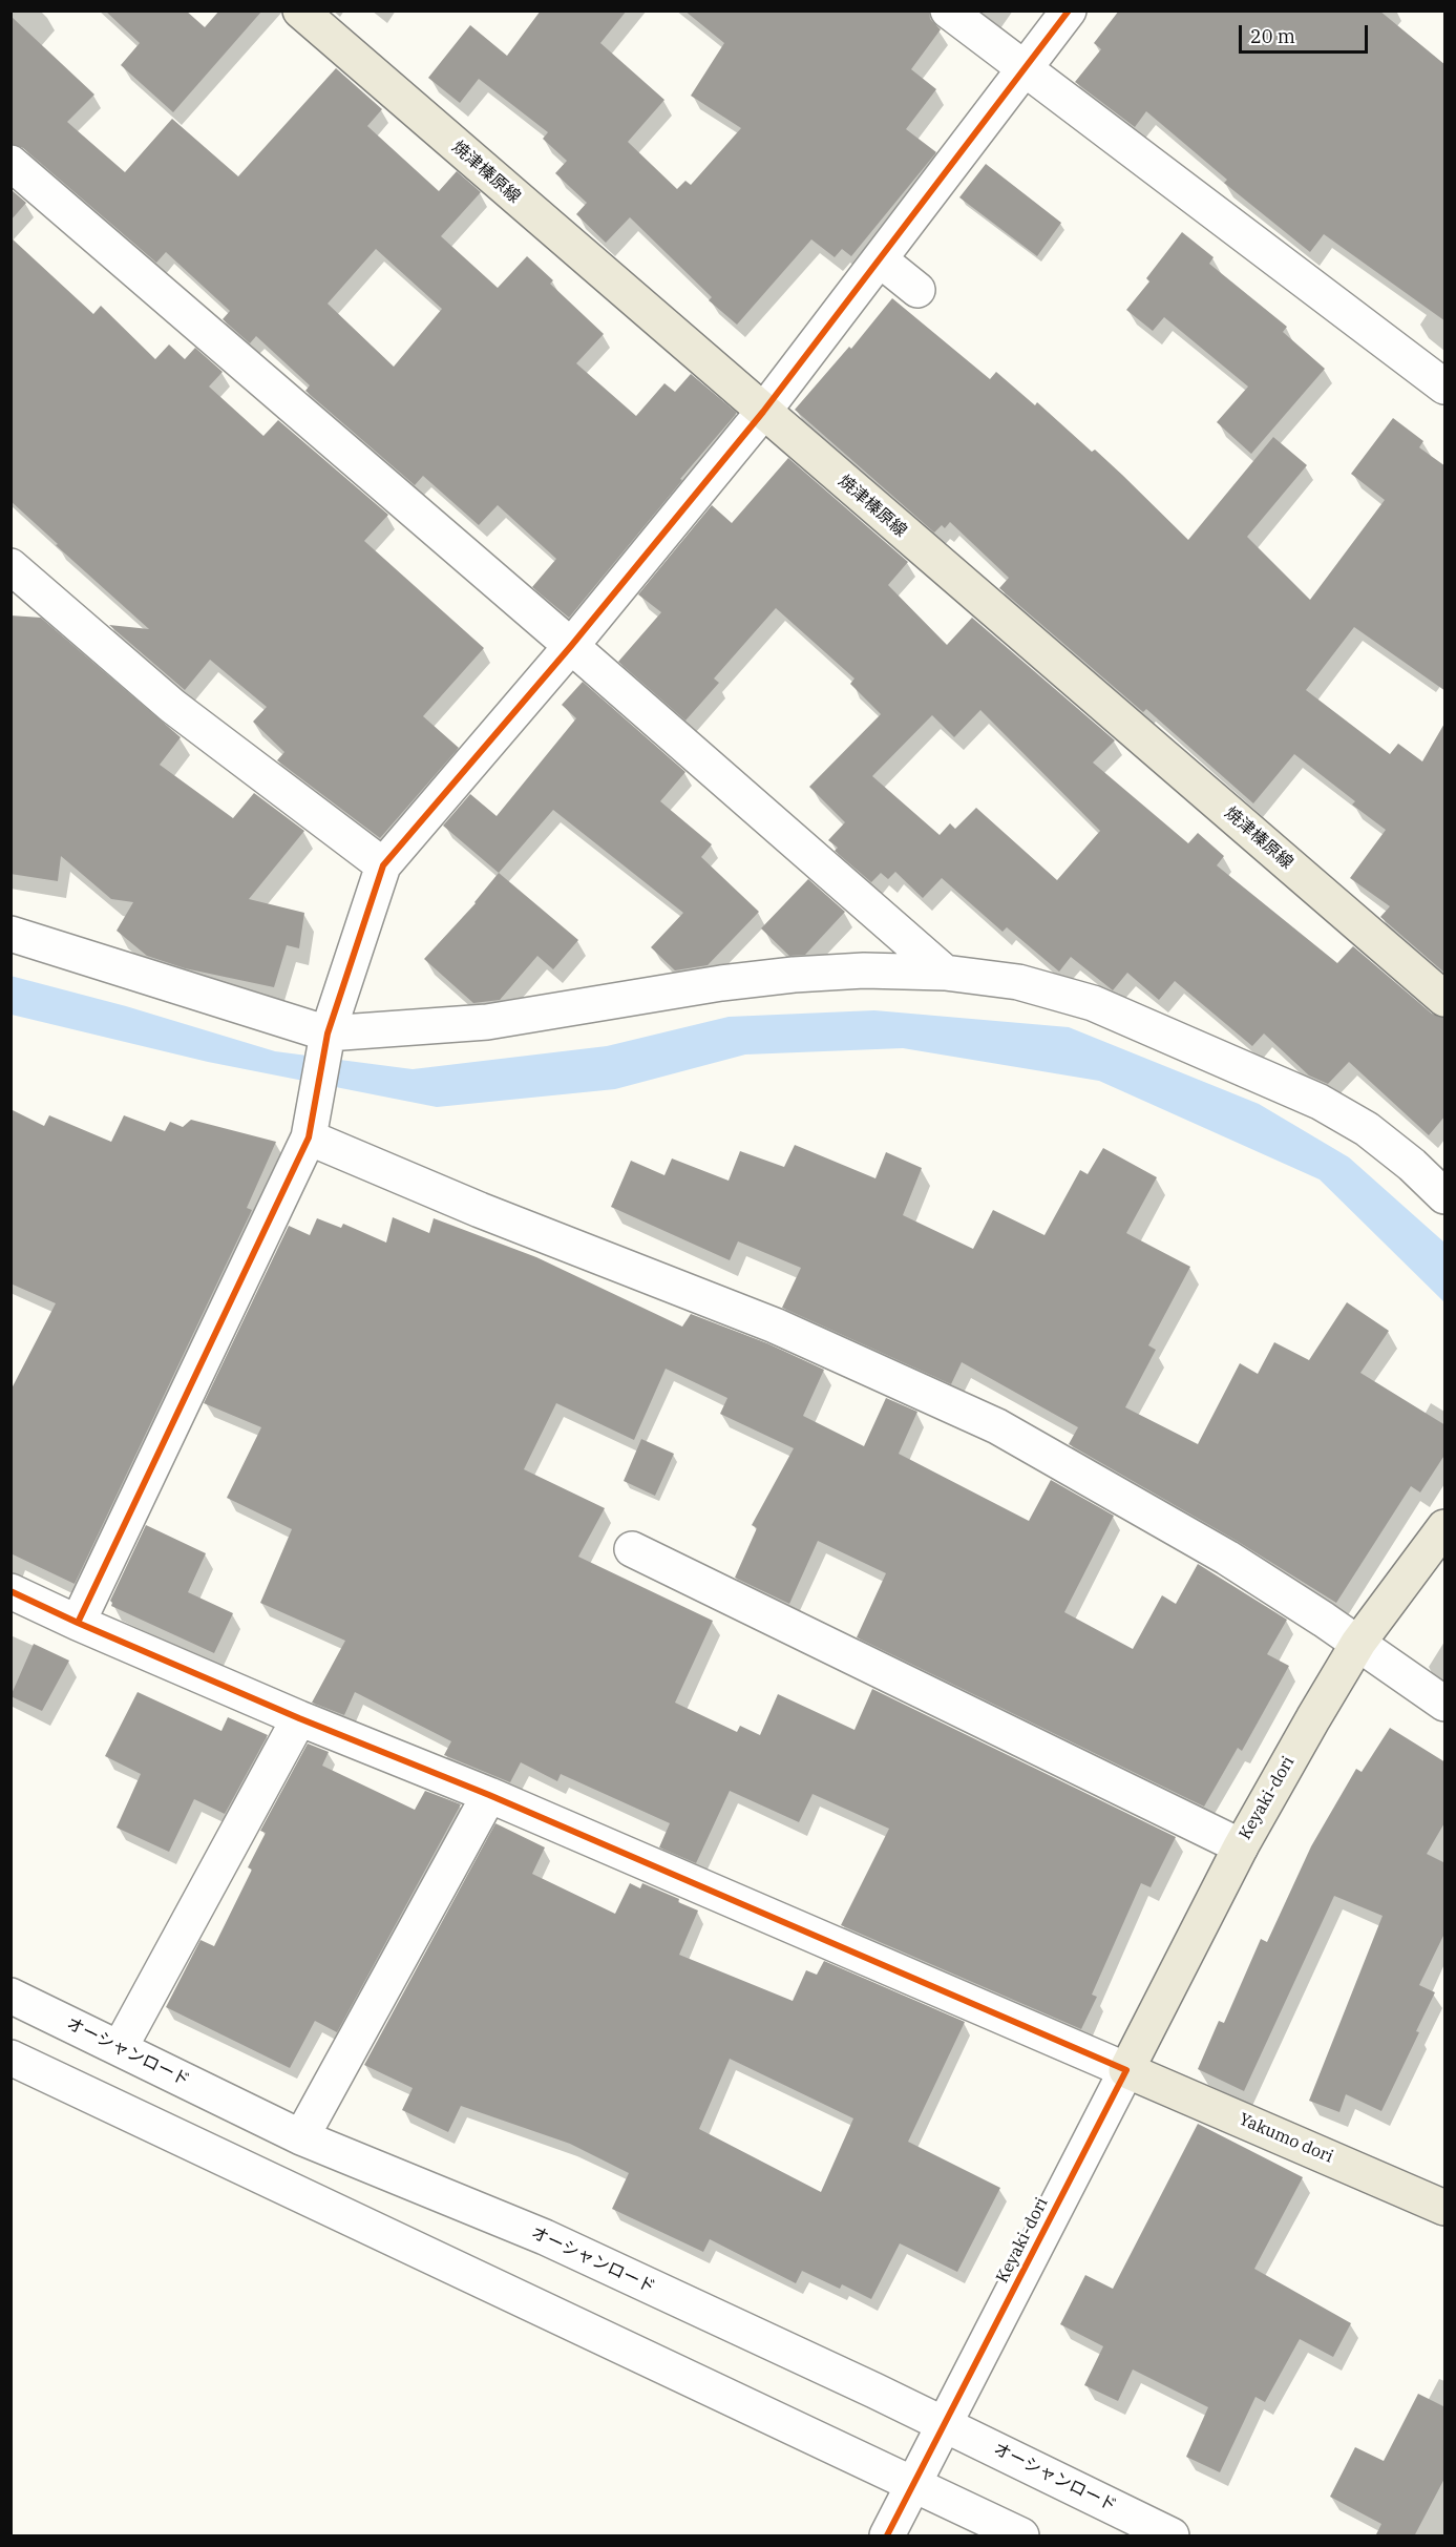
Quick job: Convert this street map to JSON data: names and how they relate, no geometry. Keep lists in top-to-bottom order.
{
  "streets": {
    "main road": ["焼津榛原線", "Keyaki-dori", "Yakumo dori"],
    "street": ["オーシャンロード"]
  },
  "crossings": [
    ["Keyaki-dori", "オーシャンロード"],
    ["Keyaki-dori", "Yakumo dori"]
  ],
  "scale_bar": "20 m"
}
